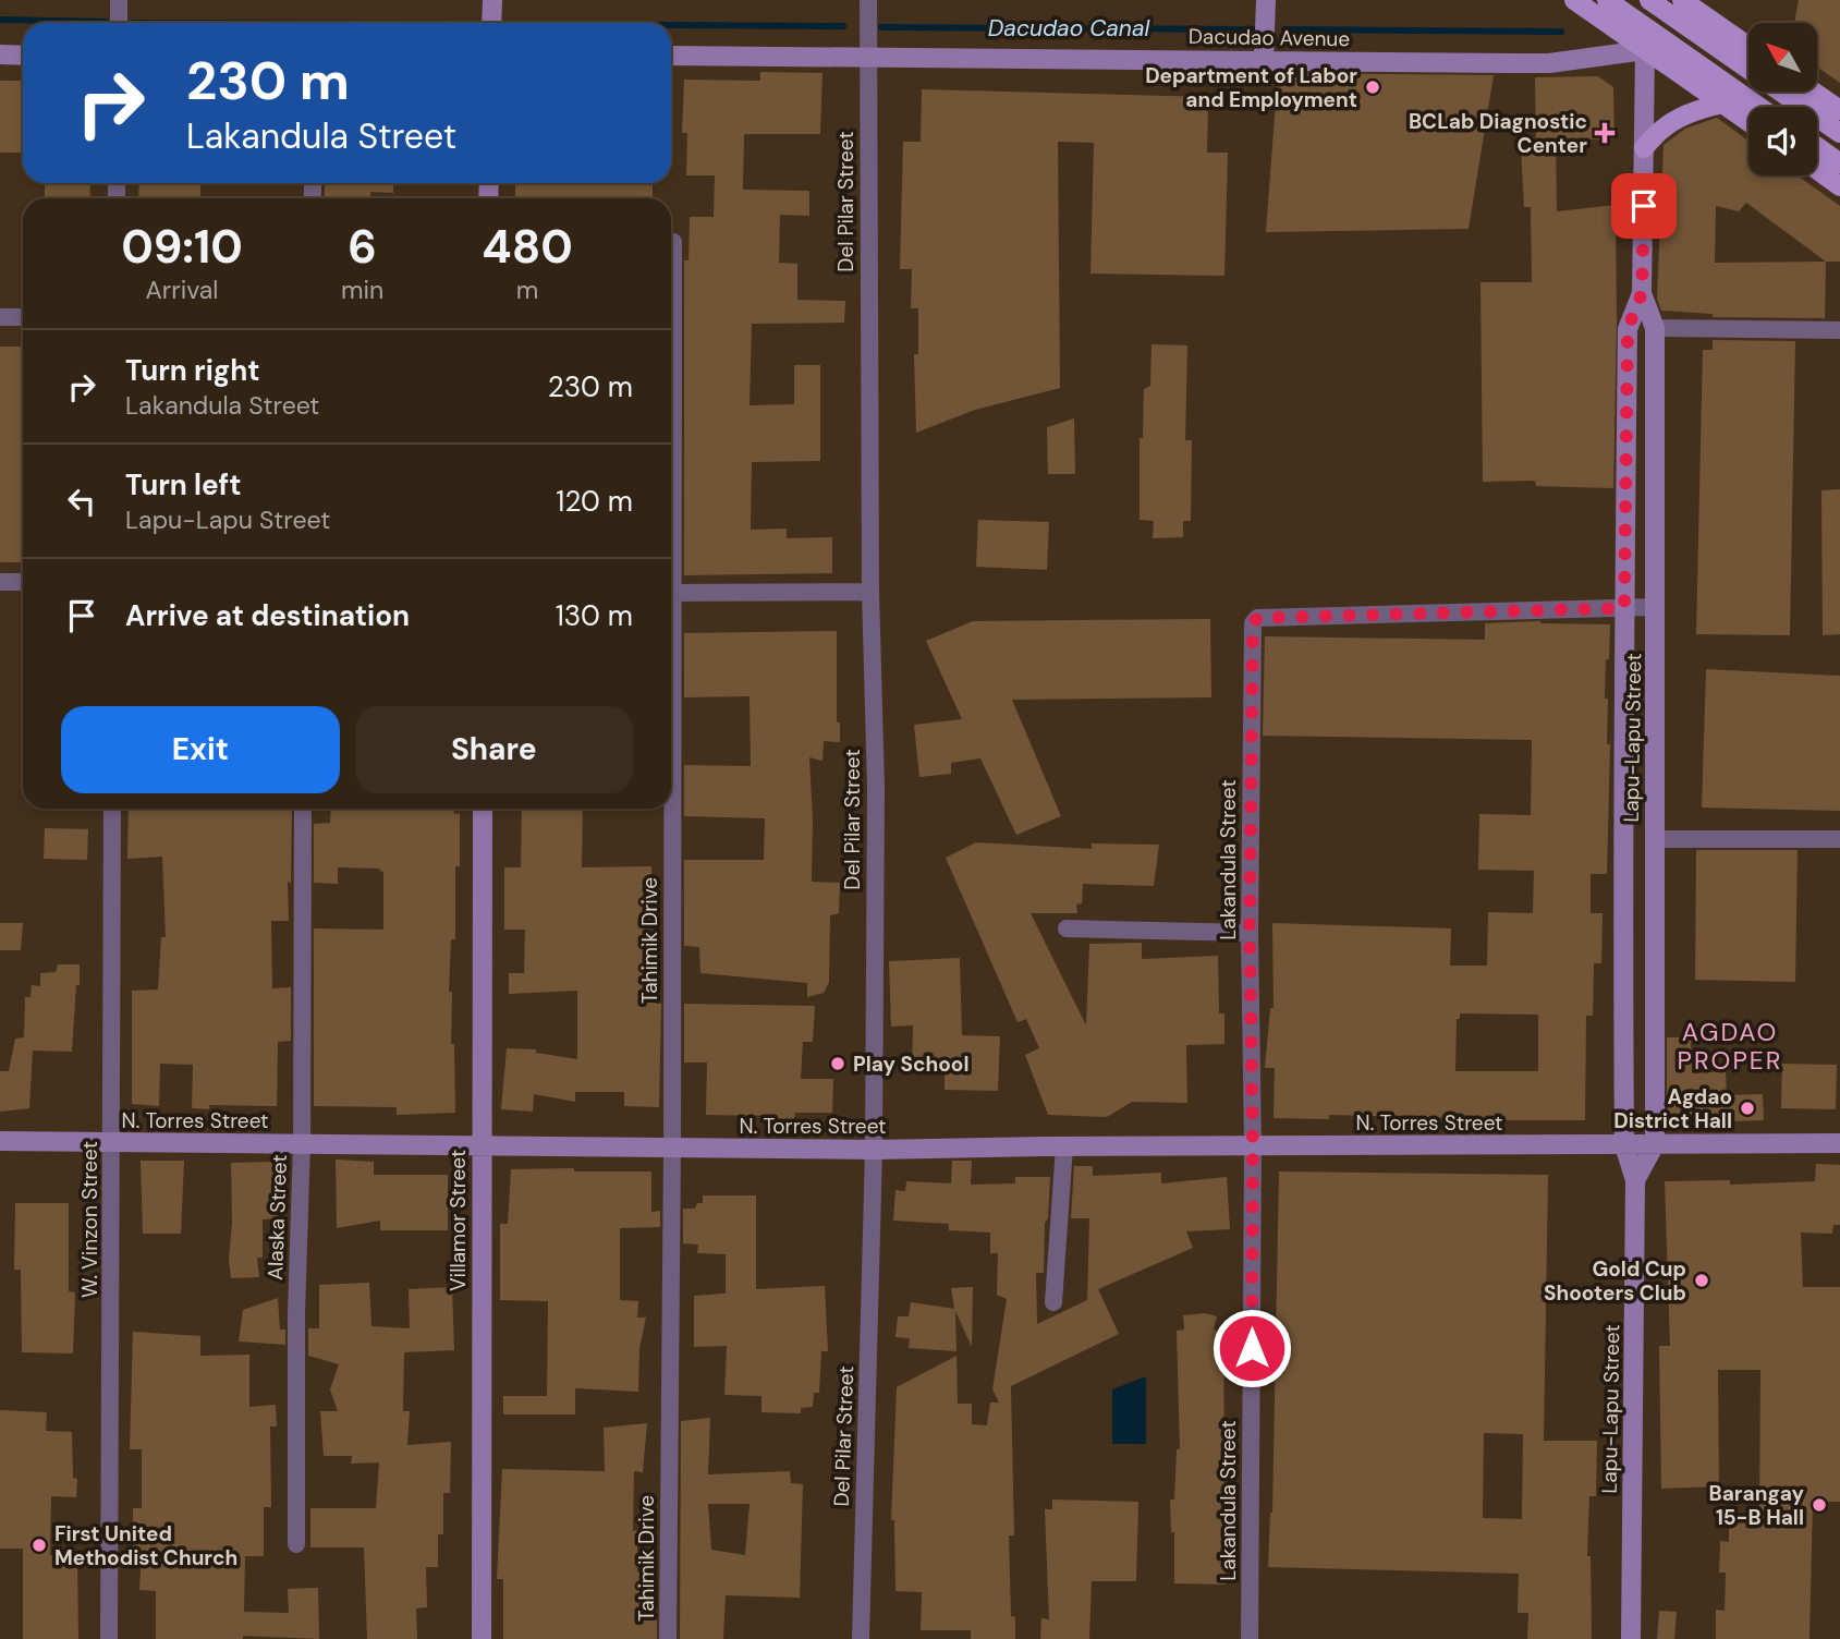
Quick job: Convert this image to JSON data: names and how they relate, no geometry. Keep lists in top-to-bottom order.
{
  "streets": {
    "street": [
      "Dacudao Avenue",
      "Del Pilar Street",
      "Lapu-Lapu Street",
      "Lakandula Street",
      "Tahimik Drive",
      "N. Torres Street",
      "Alaska Street",
      "W. Vinzon Street",
      "Villamor Street"
    ]
  },
  "crossings": [
    ["Dacudao Avenue", "Del Pilar Street"],
    ["Dacudao Avenue", "Lapu-Lapu Street"],
    ["Del Pilar Street", "N. Torres Street"],
    ["Lapu-Lapu Street", "Lakandula Street"],
    ["Lapu-Lapu Street", "N. Torres Street"],
    ["Lakandula Street", "N. Torres Street"],
    ["Tahimik Drive", "N. Torres Street"],
    ["N. Torres Street", "Alaska Street"],
    ["N. Torres Street", "W. Vinzon Street"],
    ["N. Torres Street", "Villamor Street"]
  ],
  "districts": ["AGDAO PROPER"],
  "water": ["Dacudao Canal"],
  "places": {
    "other": [
      "Department of Labor and Employment",
      "Play School",
      "Agdao District Hall",
      "Gold Cup Shooters Club",
      "Barangay 15-B Hall",
      "First United Methodist Church"
    ],
    "health": ["BCLab Diagnostic Center"]
  },
  "north": "top left",
  "page": {
    "turn": ["230 m", "Lakandula Street"],
    "eta": [
      "09:10",
      "Arrival",
      "6",
      "min",
      "480",
      "m"
    ],
    "list": [
      {
        "name": "Turn right",
        "note": "Lakandula Street",
        "value": "230 m"
      },
      {
        "name": "Turn left",
        "note": "Lapu-Lapu Street",
        "value": "120 m"
      },
      {
        "name": "Arrive at destination",
        "value": "130 m"
      }
    ],
    "buttons": ["Exit", "Share"]
  }
}
